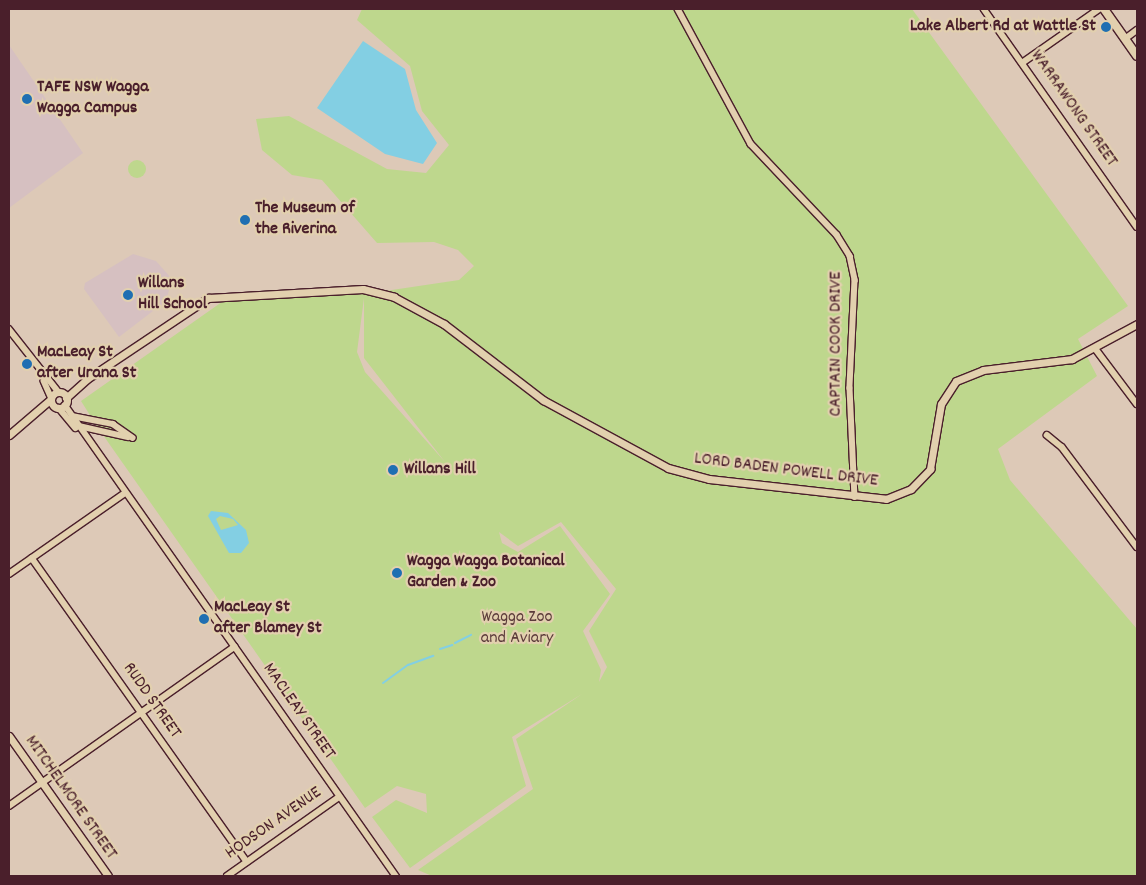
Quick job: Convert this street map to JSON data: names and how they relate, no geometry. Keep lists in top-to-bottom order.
{
  "streets": {
    "street": [
      "WARRAWONG STREET",
      "CAPTAIN COOK DRIVE",
      "LORD BADEN POWELL DRIVE",
      "RUDD STREET",
      "MACLEAY STREET",
      "MITCHELMORE STREET",
      "HODSON AVENUE"
    ]
  },
  "crossings": [
    ["CAPTAIN COOK DRIVE", "LORD BADEN POWELL DRIVE"],
    ["LORD BADEN POWELL DRIVE", "MACLEAY STREET"],
    ["RUDD STREET", "HODSON AVENUE"],
    ["MACLEAY STREET", "HODSON AVENUE"]
  ],
  "parks": ["Wagga Zoo and Aviary"],
  "places": [
    "Lake Albert Rd at Wattle St",
    "TAFE NSW Wagga Wagga Campus",
    "The Museum of the Riverina",
    "Willans Hill School",
    "MacLeay St after Urana St",
    "Willans Hill",
    "Wagga Wagga Botanical Garden & Zoo",
    "MacLeay St after Blamey St"
  ]
}
